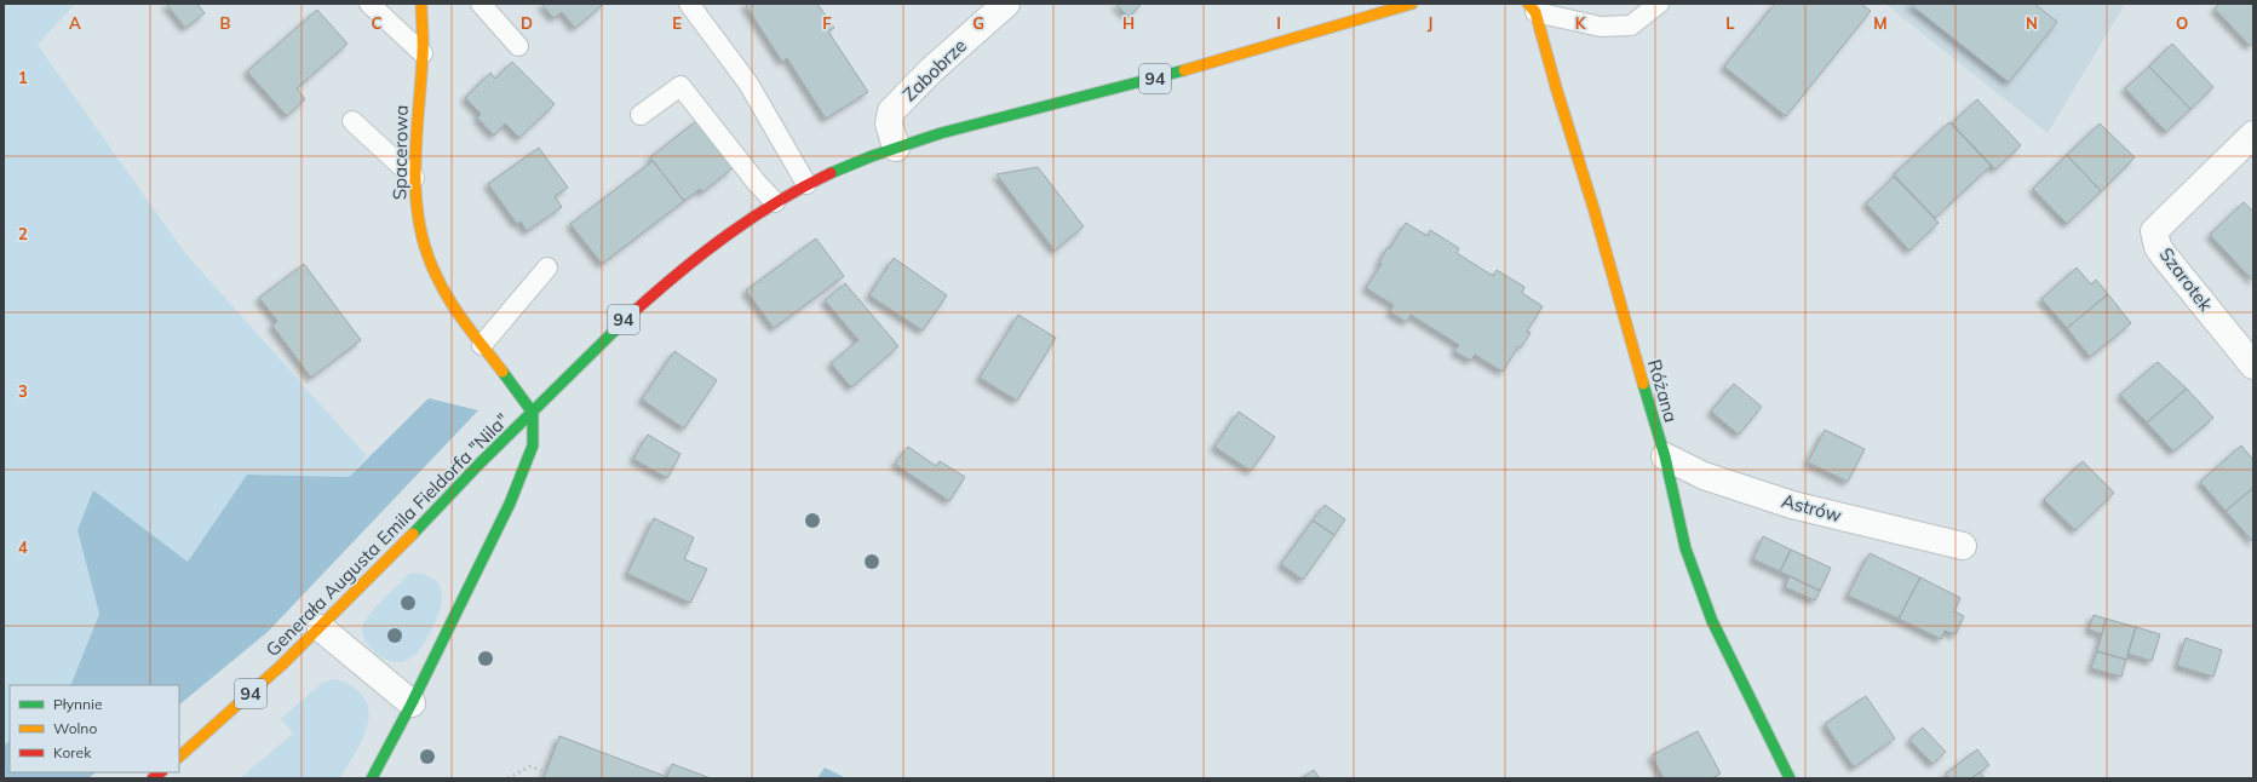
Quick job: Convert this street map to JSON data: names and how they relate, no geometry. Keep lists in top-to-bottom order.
{
  "streets": {
    "street": [
      "Zabobrze",
      "94",
      "Spacerowa",
      "Szarotek",
      "Różana",
      "Astrów",
      "Generała Augusta Emila Fieldorfa \"Nila\""
    ]
  },
  "crossings": [
    ["Zabobrze", "Generała Augusta Emila Fieldorfa \"Nila\""],
    ["Spacerowa", "Generała Augusta Emila Fieldorfa \"Nila\""],
    ["Różana", "Astrów"]
  ],
  "legend": ["Płynnie", "Wolno", "Korek"],
  "grid": {
    "columns": [
      "A",
      "B",
      "C",
      "D",
      "E",
      "F",
      "G",
      "H",
      "I",
      "J",
      "K",
      "L",
      "M",
      "N",
      "O"
    ],
    "rows": [
      "1",
      "2",
      "3",
      "4"
    ]
  }
}
